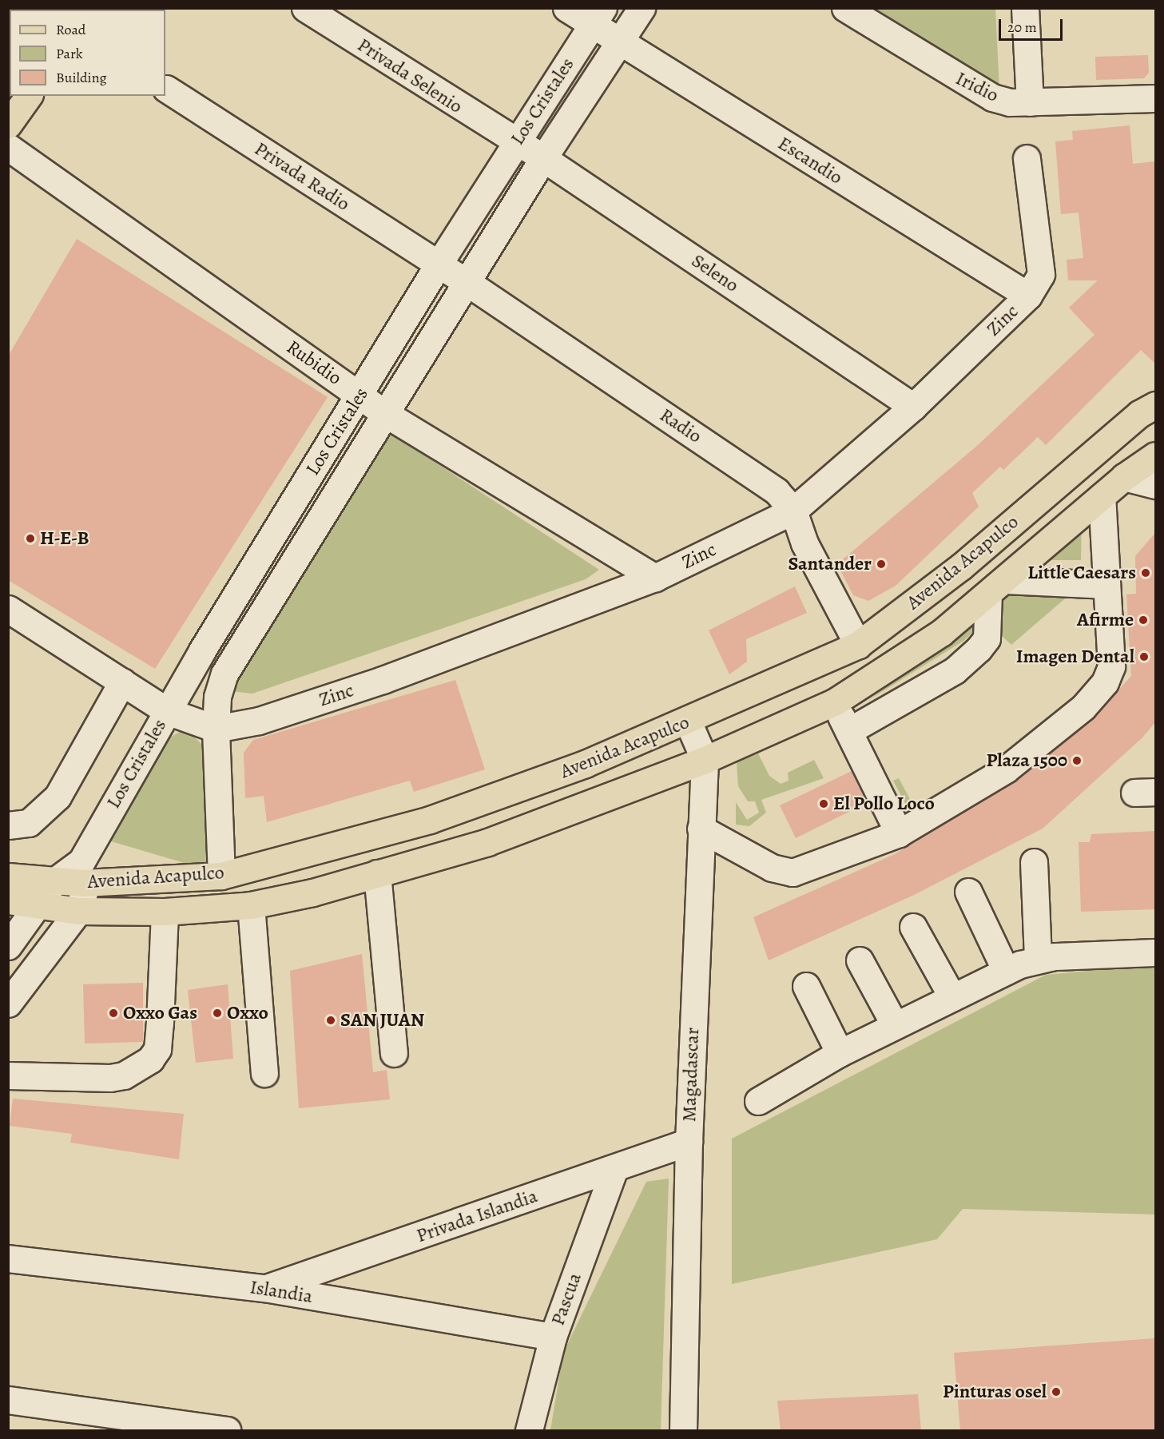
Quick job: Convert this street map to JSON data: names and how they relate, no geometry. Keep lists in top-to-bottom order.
{
  "streets": {
    "main road": ["Avenida Acapulco"],
    "street": [
      "Privada Selenio",
      "Iridio",
      "Los Cristales",
      "Escandio",
      "Privada Radio",
      "Seleno",
      "Zinc",
      "Rubidio",
      "Radio",
      "Magadascar",
      "Privada Islandia",
      "Islandia",
      "Pascua"
    ]
  },
  "crossings": [
    ["Privada Selenio", "Los Cristales"],
    ["Privada Selenio", "Seleno"],
    ["Los Cristales", "Escandio"],
    ["Los Cristales", "Privada Radio"],
    ["Los Cristales", "Seleno"],
    ["Los Cristales", "Zinc"],
    ["Los Cristales", "Rubidio"],
    ["Los Cristales", "Radio"],
    ["Los Cristales", "Avenida Acapulco"],
    ["Escandio", "Zinc"],
    ["Privada Radio", "Radio"],
    ["Seleno", "Zinc"],
    ["Zinc", "Rubidio"],
    ["Zinc", "Radio"],
    ["Radio", "Avenida Acapulco"],
    ["Avenida Acapulco", "Magadascar"],
    ["Magadascar", "Privada Islandia"],
    ["Privada Islandia", "Islandia"],
    ["Privada Islandia", "Pascua"],
    ["Islandia", "Pascua"]
  ],
  "places": [
    "H-E-B",
    "Santander",
    "Little Caesars",
    "Afirme",
    "Imagen Dental",
    "Plaza 1500",
    "El Pollo Loco",
    "Oxxo Gas",
    "Oxxo",
    "SAN JUAN",
    "Pinturas osel"
  ],
  "legend": ["Road", "Park", "Building"],
  "scale_bar": "20 m"
}
